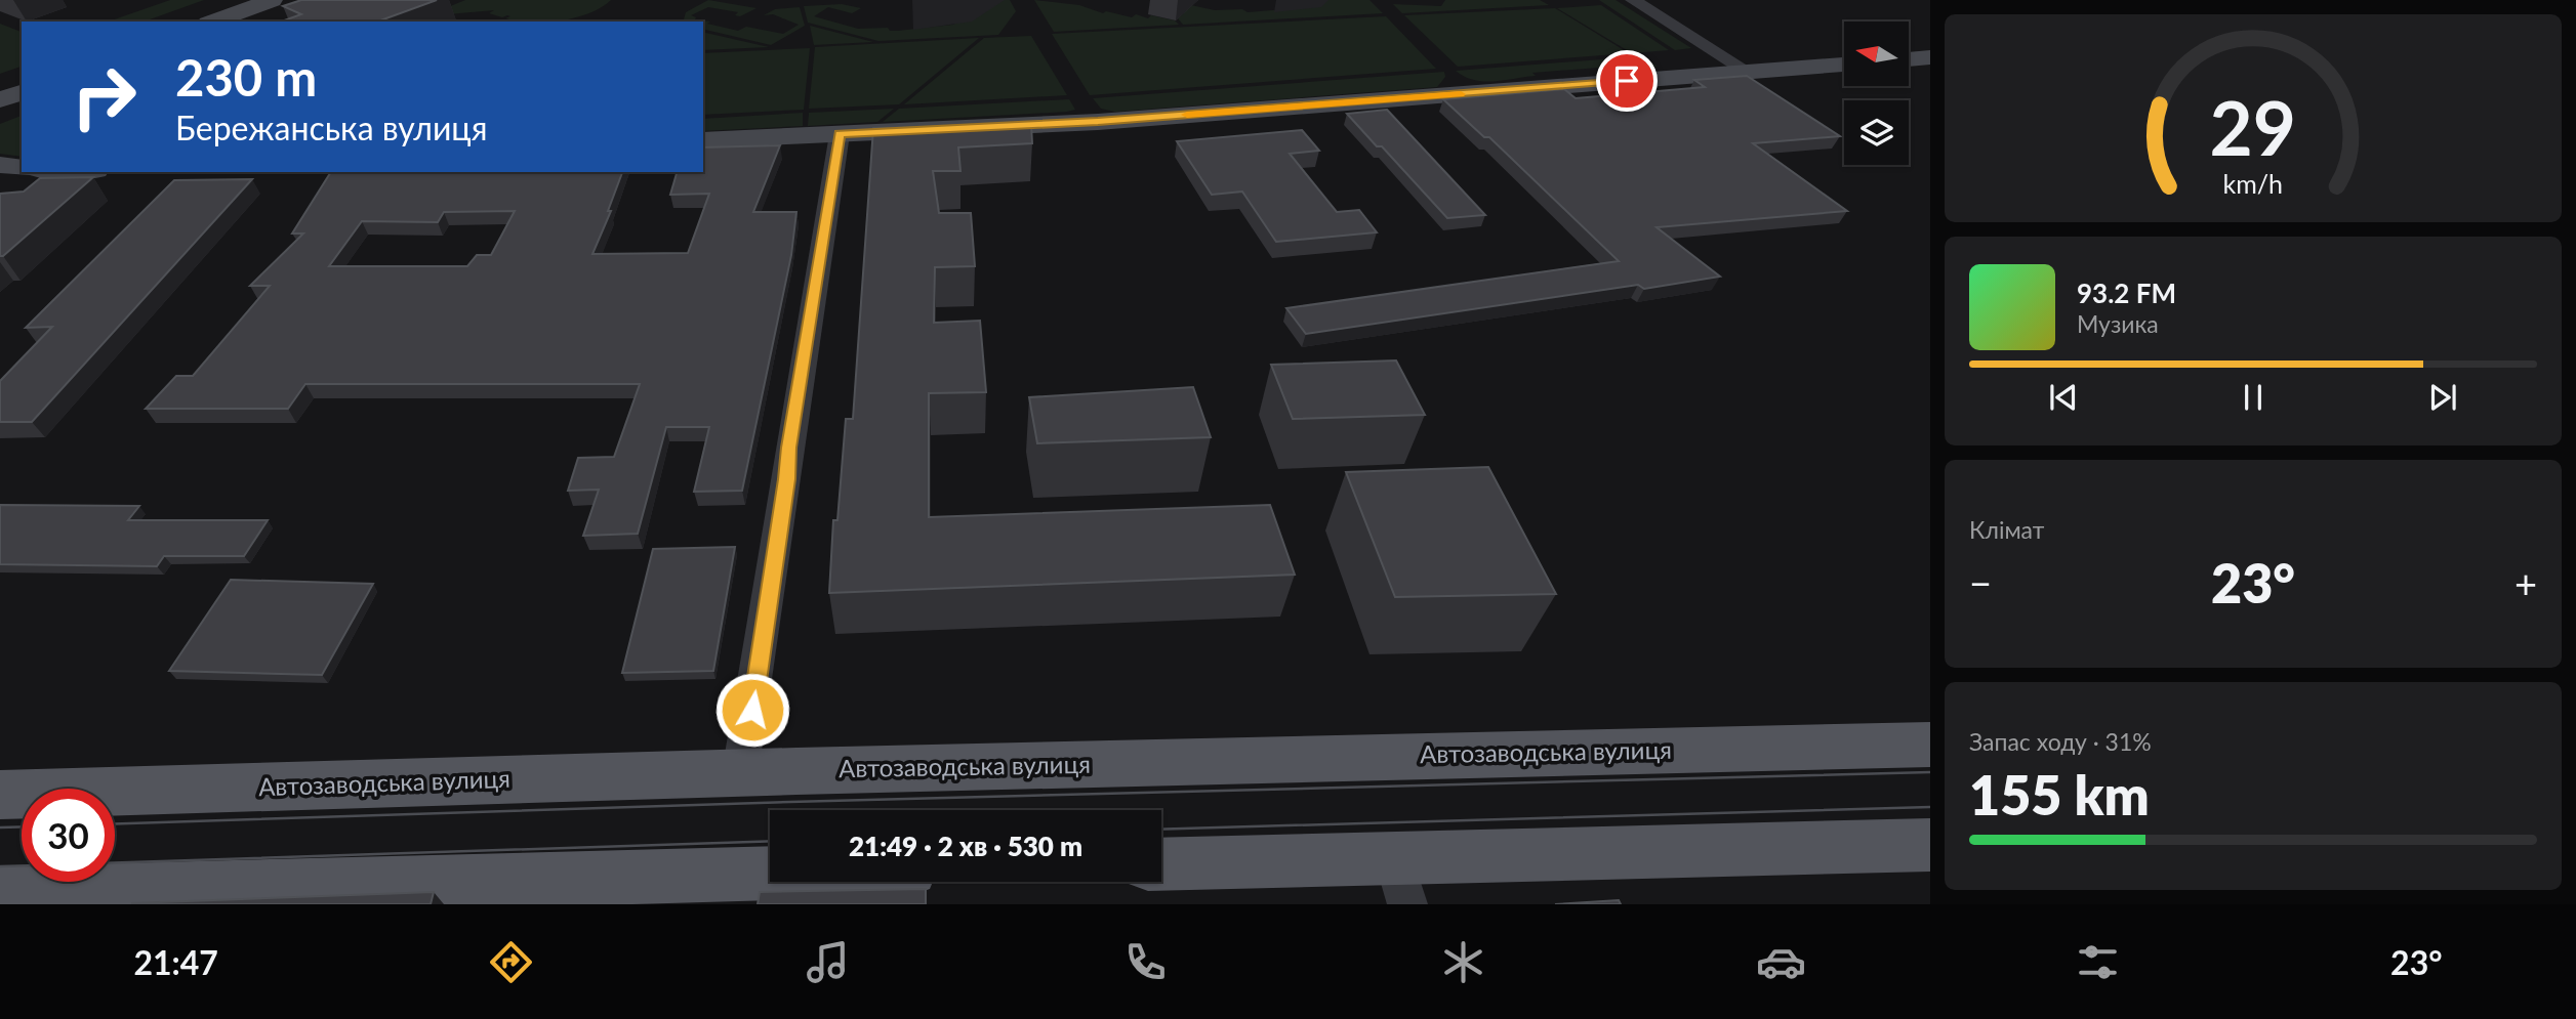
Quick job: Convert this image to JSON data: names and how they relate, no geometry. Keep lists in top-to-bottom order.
{
  "streets": {
    "main road": ["Автозаводська вулиця"]
  },
  "north": "left",
  "page": {
    "turn": ["230 m", "Бережанська вулиця"],
    "song": ["93.2 FM", "Музика"],
    "tile": [
      "Клімат",
      ["Запас ходу · 31%", "155 km"]
    ],
    "heat": ["−", "23°", "+"],
    "limit": "30",
    "trip": "21:49 · 2 хв · 530 m",
    "tabs": ["21:47", "23°"],
    "gauge": ["29", "km/h"]
  }
}
